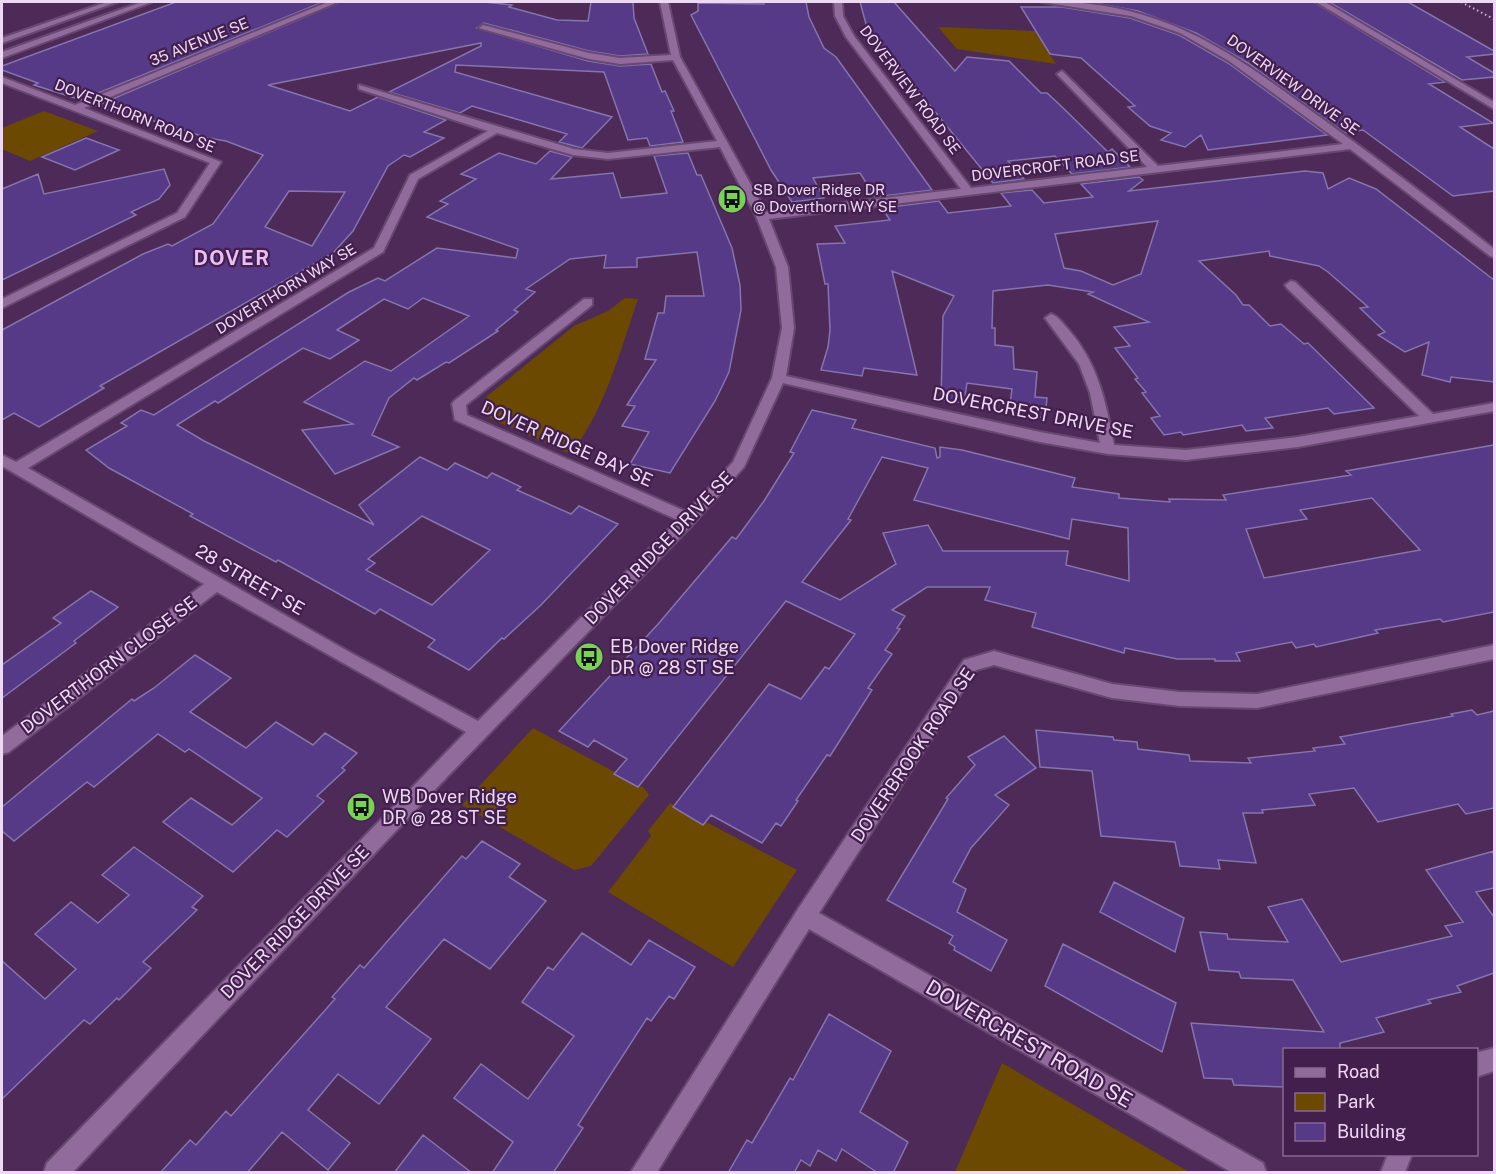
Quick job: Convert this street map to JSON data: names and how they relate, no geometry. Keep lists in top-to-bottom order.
{
  "streets": {
    "street": [
      "35 AVENUE SE",
      "DOVERVIEW DRIVE SE",
      "DOVERVIEW ROAD SE",
      "DOVERTHORN ROAD SE",
      "DOVERCROFT ROAD SE",
      "DOVERTHORN WAY SE",
      "DOVERCREST DRIVE SE",
      "DOVER RIDGE BAY SE",
      "DOVER RIDGE DRIVE SE",
      "28 STREET SE",
      "DOVERTHORN CLOSE SE",
      "DOVERBROOK ROAD SE",
      "DOVERCREST ROAD SE"
    ]
  },
  "crossings": [
    ["35 AVENUE SE", "DOVERTHORN ROAD SE"],
    ["DOVERVIEW DRIVE SE", "DOVERCROFT ROAD SE"],
    ["DOVERVIEW ROAD SE", "DOVERCROFT ROAD SE"],
    ["DOVERCROFT ROAD SE", "DOVER RIDGE DRIVE SE"],
    ["DOVERTHORN WAY SE", "28 STREET SE"],
    ["DOVERCREST DRIVE SE", "DOVER RIDGE DRIVE SE"],
    ["DOVER RIDGE BAY SE", "DOVER RIDGE DRIVE SE"],
    ["DOVER RIDGE DRIVE SE", "28 STREET SE"],
    ["28 STREET SE", "DOVERTHORN CLOSE SE"],
    ["DOVERBROOK ROAD SE", "DOVERCREST ROAD SE"]
  ],
  "districts": ["DOVER"],
  "places": {
    "bus stop": ["SB Dover Ridge DR @ Doverthorn WY SE", "EB Dover Ridge DR @ 28 ST SE", "WB Dover Ridge DR @ 28 ST SE"]
  },
  "legend": ["Road", "Park", "Building"]
}
